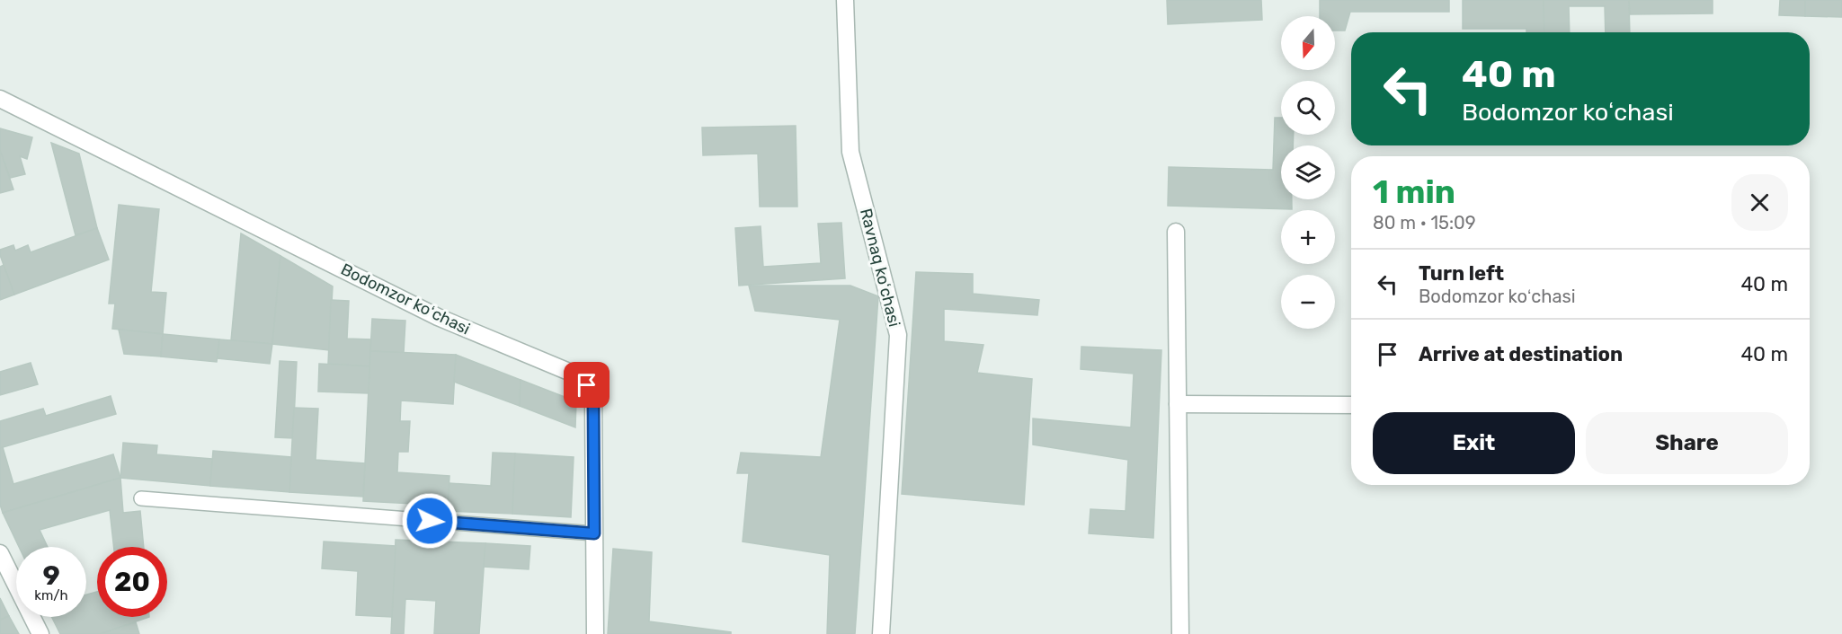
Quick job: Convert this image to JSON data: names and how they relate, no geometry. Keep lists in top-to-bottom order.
{
  "streets": {
    "street": ["Ravnaq koʻchasi", "Bodomzor koʻchasi"]
  },
  "north": "bottom",
  "page": {
    "map_buttons": ["+", "−"],
    "turn": ["40 m", "Bodomzor koʻchasi"],
    "heading": ["1 min", "80 m · 15:09"],
    "list": [
      {
        "name": "Turn left",
        "note": "Bodomzor koʻchasi",
        "value": "40 m"
      },
      {
        "name": "Arrive at destination",
        "value": "40 m"
      }
    ],
    "buttons": ["Exit", "Share"],
    "speed": "9 km/h",
    "limit": "20"
  }
}
